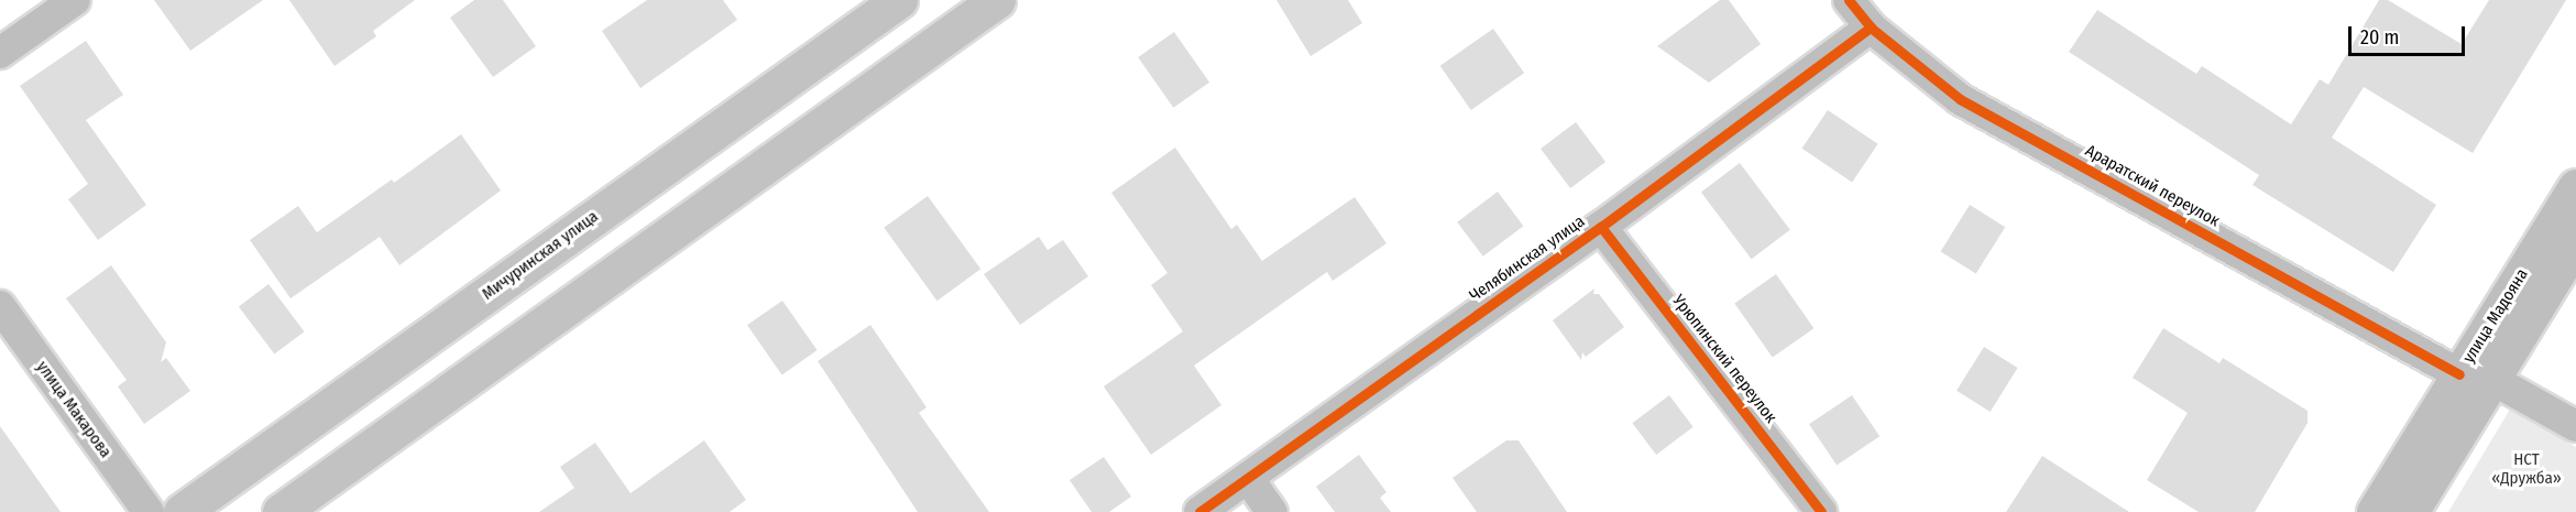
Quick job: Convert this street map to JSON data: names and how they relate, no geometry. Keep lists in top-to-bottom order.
{
  "streets": {
    "main road": ["Мичуринская улица", "улица Мадояна"],
    "street": [
      "Араратский переулок",
      "Челябинская улица",
      "Урюпинский переулок",
      "улица Макарова"
    ]
  },
  "crossings": [
    ["Араратский переулок", "Челябинская улица"],
    ["Араратский переулок", "улица Мадояна"],
    ["Челябинская улица", "Урюпинский переулок"]
  ],
  "parks": ["НСТ «Дружба»"],
  "scale_bar": "20 m"
}
